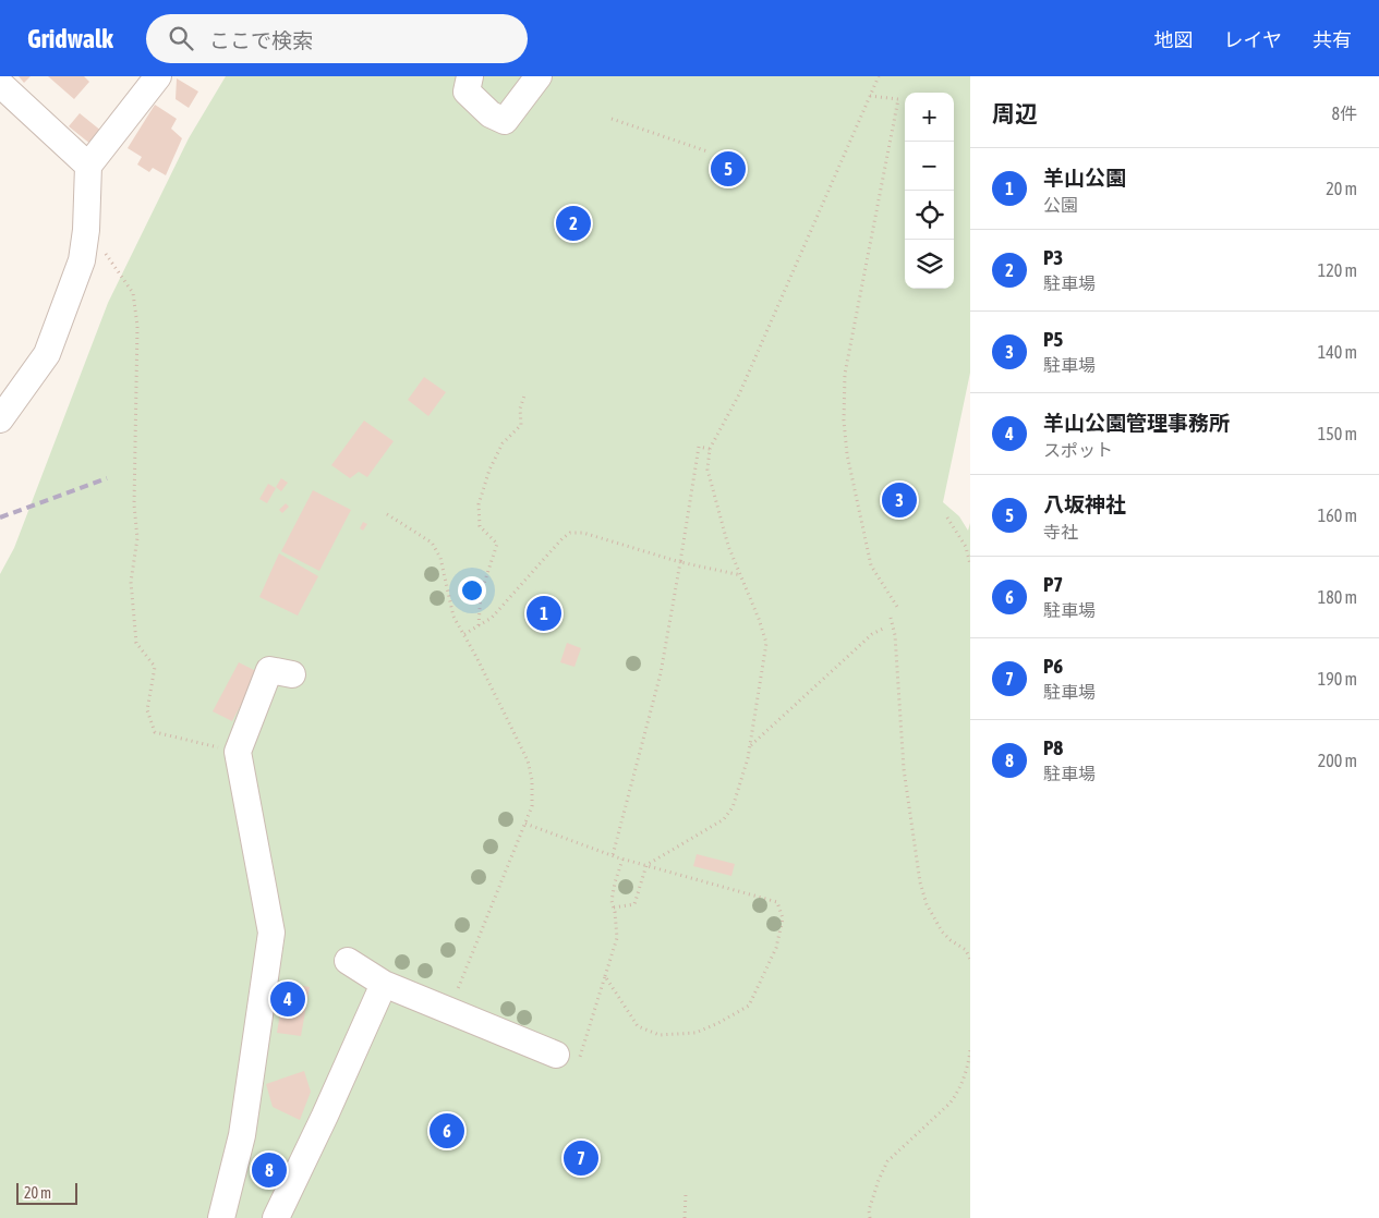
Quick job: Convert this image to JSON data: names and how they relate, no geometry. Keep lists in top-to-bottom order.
{
  "scale_bar": "20 m",
  "page": {
    "header": "Gridwalk",
    "search": "ここで検索",
    "nav": ["地図", "レイヤ", "共有"],
    "heading": ["周辺", "8件"],
    "map_buttons": ["+", "−"],
    "list": [
      {
        "mark": "1",
        "name": "羊山公園",
        "note": "公園",
        "value": "20 m"
      },
      {
        "mark": "2",
        "name": "P3",
        "note": "駐車場",
        "value": "120 m"
      },
      {
        "mark": "3",
        "name": "P5",
        "note": "駐車場",
        "value": "140 m"
      },
      {
        "mark": "4",
        "name": "羊山公園管理事務所",
        "note": "スポット",
        "value": "150 m"
      },
      {
        "mark": "5",
        "name": "八坂神社",
        "note": "寺社",
        "value": "160 m"
      },
      {
        "mark": "6",
        "name": "P7",
        "note": "駐車場",
        "value": "180 m"
      },
      {
        "mark": "7",
        "name": "P6",
        "note": "駐車場",
        "value": "190 m"
      },
      {
        "mark": "8",
        "name": "P8",
        "note": "駐車場",
        "value": "200 m"
      }
    ],
    "pins": [
      "5",
      "2",
      "3",
      "1",
      "4",
      "6",
      "7",
      "8"
    ],
    "scale": "20 m"
  }
}
